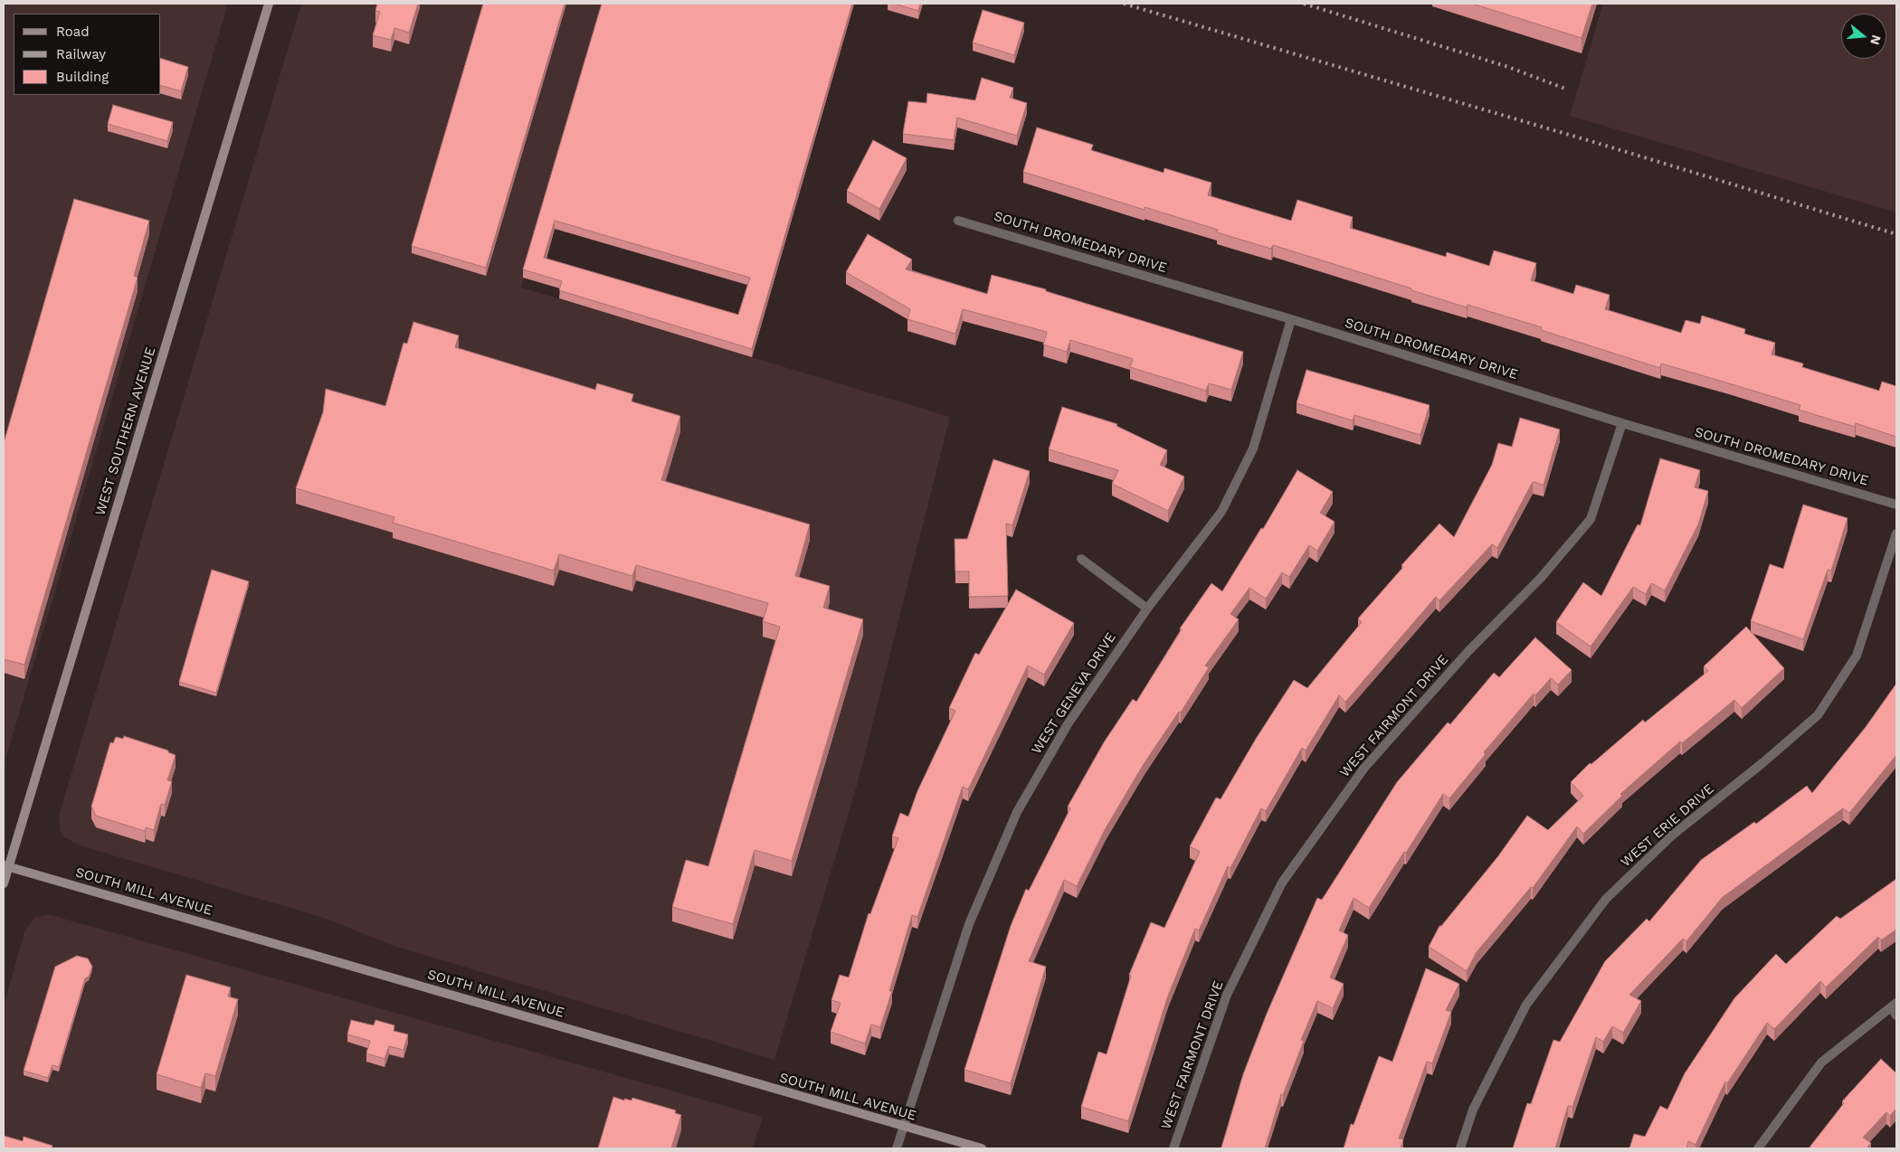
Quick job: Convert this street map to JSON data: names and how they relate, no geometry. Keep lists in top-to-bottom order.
{
  "streets": {
    "main road": ["WEST SOUTHERN AVENUE", "SOUTH MILL AVENUE"],
    "street": [
      "SOUTH DROMEDARY DRIVE",
      "WEST GENEVA DRIVE",
      "WEST FAIRMONT DRIVE",
      "WEST ERIE DRIVE"
    ]
  },
  "crossings": [
    ["SOUTH DROMEDARY DRIVE", "WEST GENEVA DRIVE"],
    ["SOUTH DROMEDARY DRIVE", "WEST FAIRMONT DRIVE"],
    ["WEST SOUTHERN AVENUE", "SOUTH MILL AVENUE"],
    ["WEST GENEVA DRIVE", "SOUTH MILL AVENUE"]
  ],
  "legend": ["Road", "Railway", "Building"],
  "north": "right"
}
